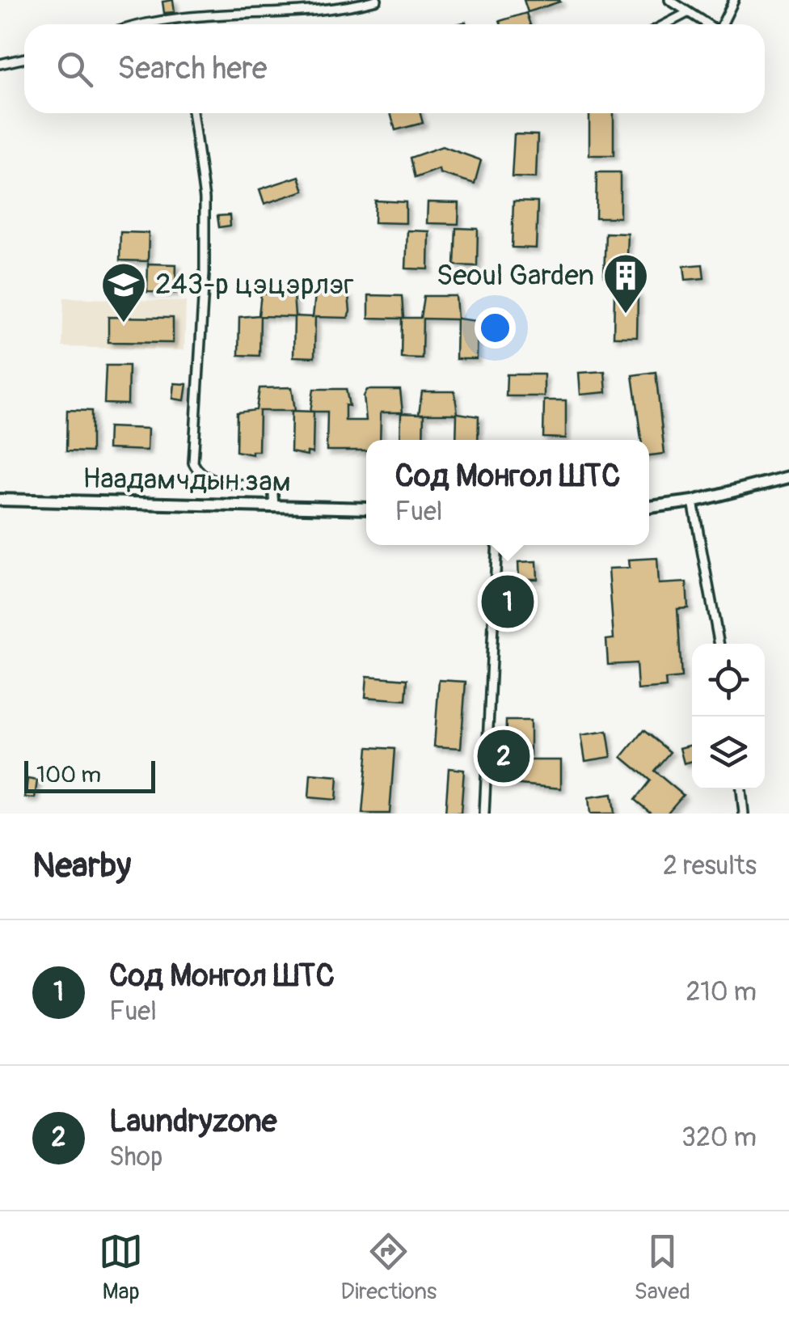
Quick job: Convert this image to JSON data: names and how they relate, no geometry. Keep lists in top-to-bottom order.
{
  "streets": {
    "main road": ["Наадамчдын зам"]
  },
  "places": {
    "building": ["Seoul Garden"],
    "school or university": ["243-р цэцэрлэг"]
  },
  "scale_bar": "100 m",
  "page": {
    "search": "Search here",
    "popup": ["Сод Монгол ШТС", "Fuel"],
    "pins": ["1", "2"],
    "scale": "100 m",
    "heading": ["Nearby", "2 results"],
    "list": [
      {
        "mark": "1",
        "name": "Сод Монгол ШТС",
        "note": "Fuel",
        "value": "210 m"
      },
      {
        "mark": "2",
        "name": "Laundryzone",
        "note": "Shop",
        "value": "320 m"
      }
    ],
    "nav": ["Map", "Directions", "Saved"]
  }
}
